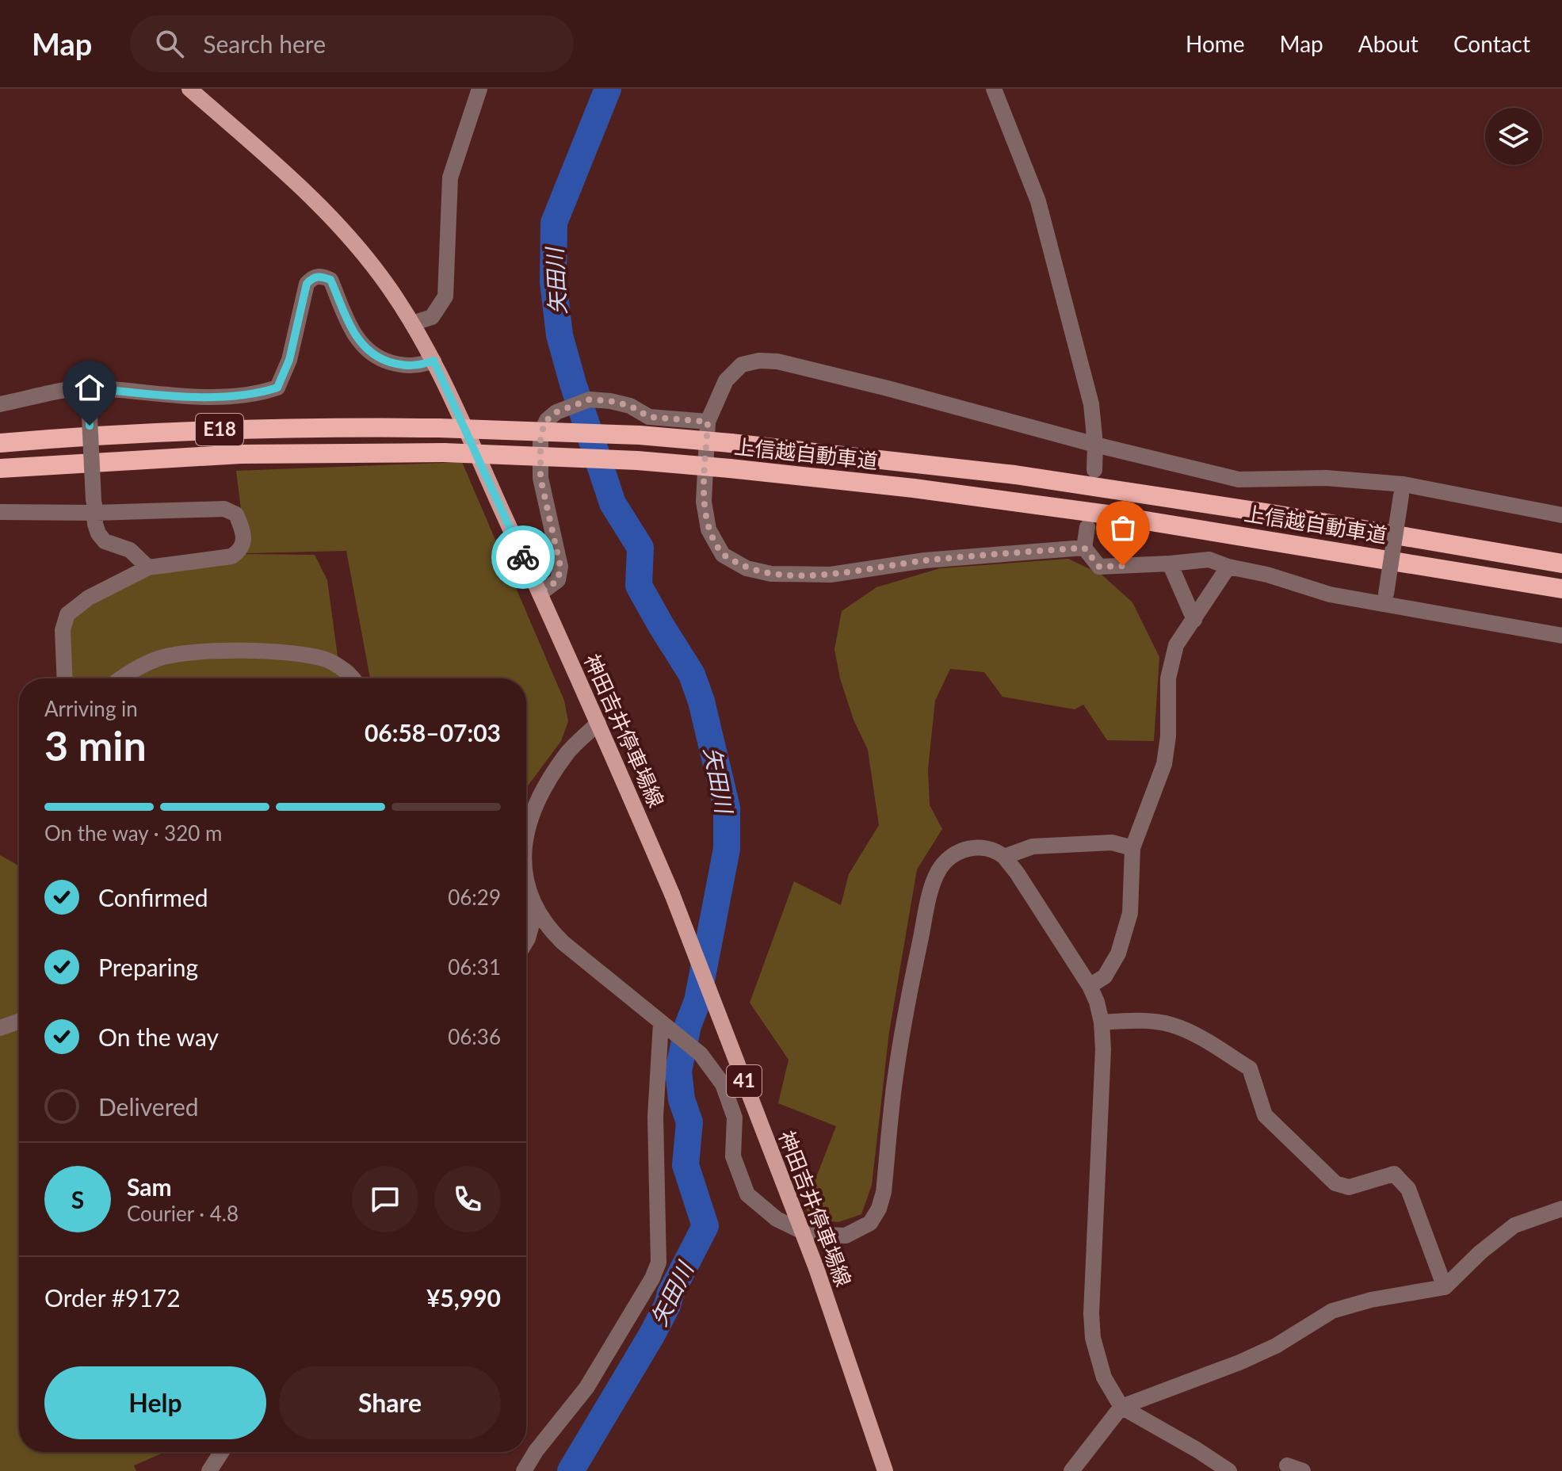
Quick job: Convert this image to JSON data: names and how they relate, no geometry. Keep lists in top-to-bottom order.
{
  "streets": {
    "highway": ["E18", "上信越自動車道"],
    "main road": ["神田吉井停車場線", "41"]
  },
  "water": ["矢田川"],
  "page": {
    "header": "Map",
    "search": "Search here",
    "nav": [
      "Home",
      "Map",
      "About",
      "Contact"
    ],
    "heading": ["3 min", "Arriving in", "06:58–07:03"],
    "panel": [
      "Sam",
      "Courier · 4.8",
      "Order #9172",
      "¥5,990"
    ],
    "bar": "On the way · 320 m",
    "list": [
      ["Confirmed", "06:29"],
      ["Preparing", "06:31"],
      ["On the way", "06:36"],
      "Delivered"
    ],
    "round": "S",
    "buttons": ["Help", "Share"]
  }
}
